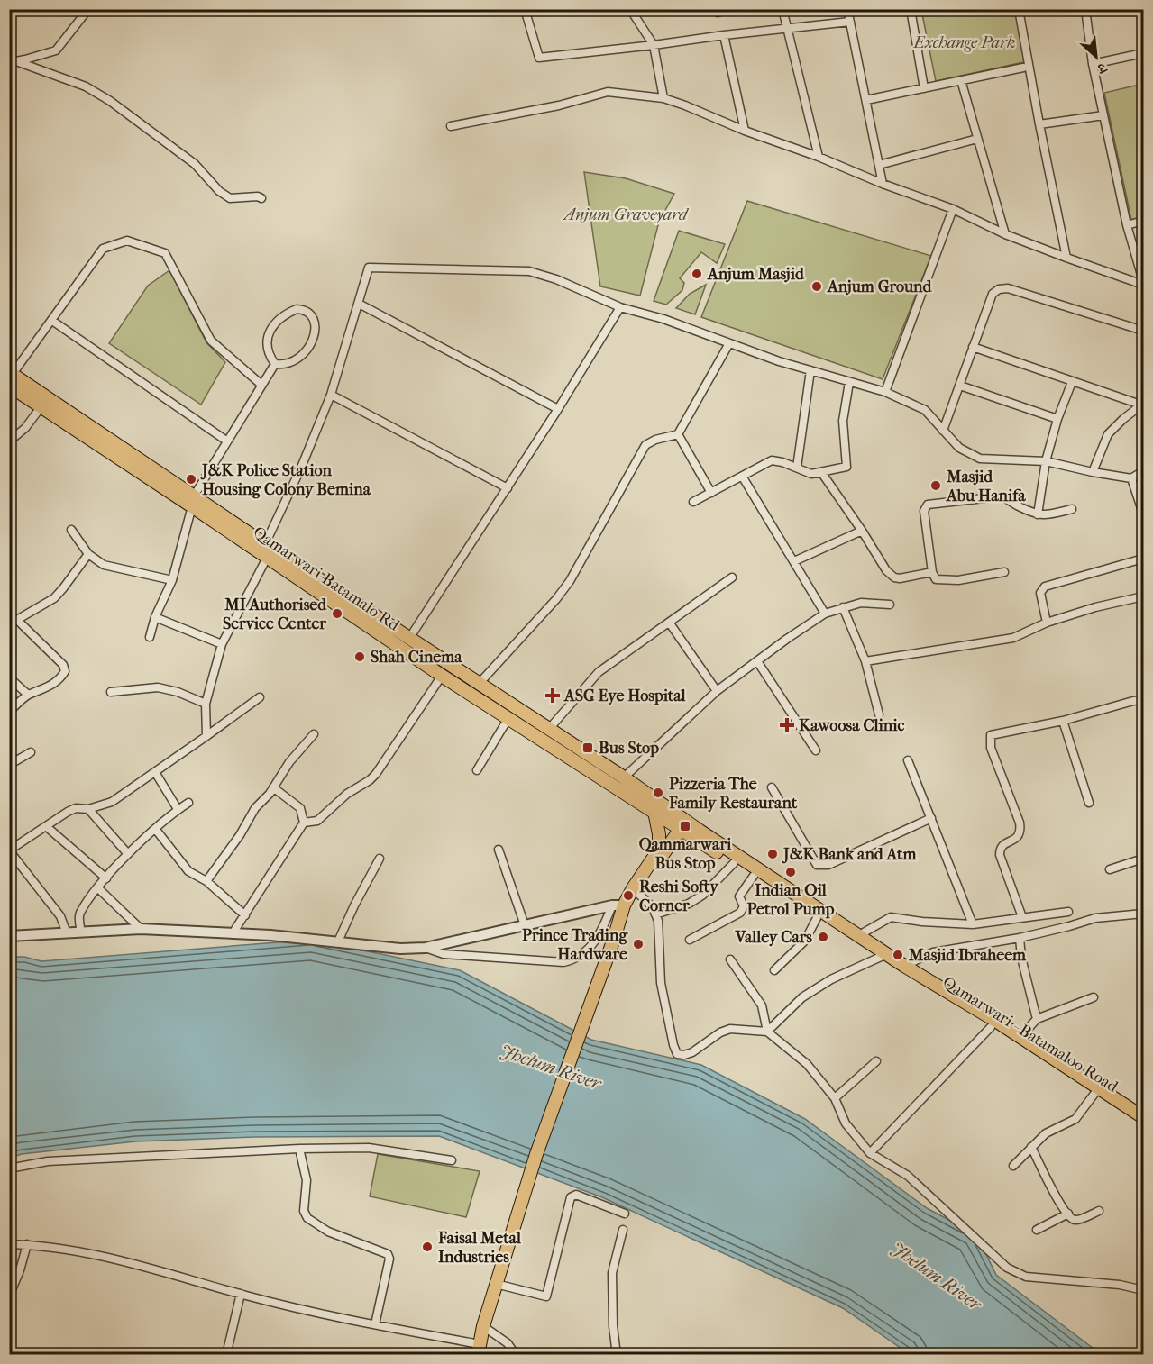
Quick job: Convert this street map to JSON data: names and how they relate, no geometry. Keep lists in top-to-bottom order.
{
  "streets": {
    "main road": ["Qamarwari-Batamalo Rd", "Qamarwari - Batamaloo Road"]
  },
  "crossings": [
    ["Qamarwari-Batamalo Rd", "Qamarwari - Batamaloo Road"]
  ],
  "water": ["Jhelum River"],
  "parks": ["Exchange Park", "Anjum Graveyard"],
  "places": {
    "other": [
      "Anjum Masjid",
      "Anjum Ground",
      "J&K Police Station Housing Colony Bemina",
      "Masjid Abu Hanifa",
      "MI Authorised Service Center",
      "Shah Cinema",
      "Pizzeria The Family Restaurant",
      "J&K Bank and Atm",
      "Indian Oil Petrol Pump",
      "Reshi Softy Corner",
      "Valley Cars",
      "Prince Trading Hardware",
      "Masjid Ibraheem",
      "Faisal Metal Industries"
    ],
    "health": ["ASG Eye Hospital", "Kawoosa Clinic"],
    "transit": ["Bus Stop", "Qammarwari Bus Stop"]
  },
  "north": "bottom right"
}
